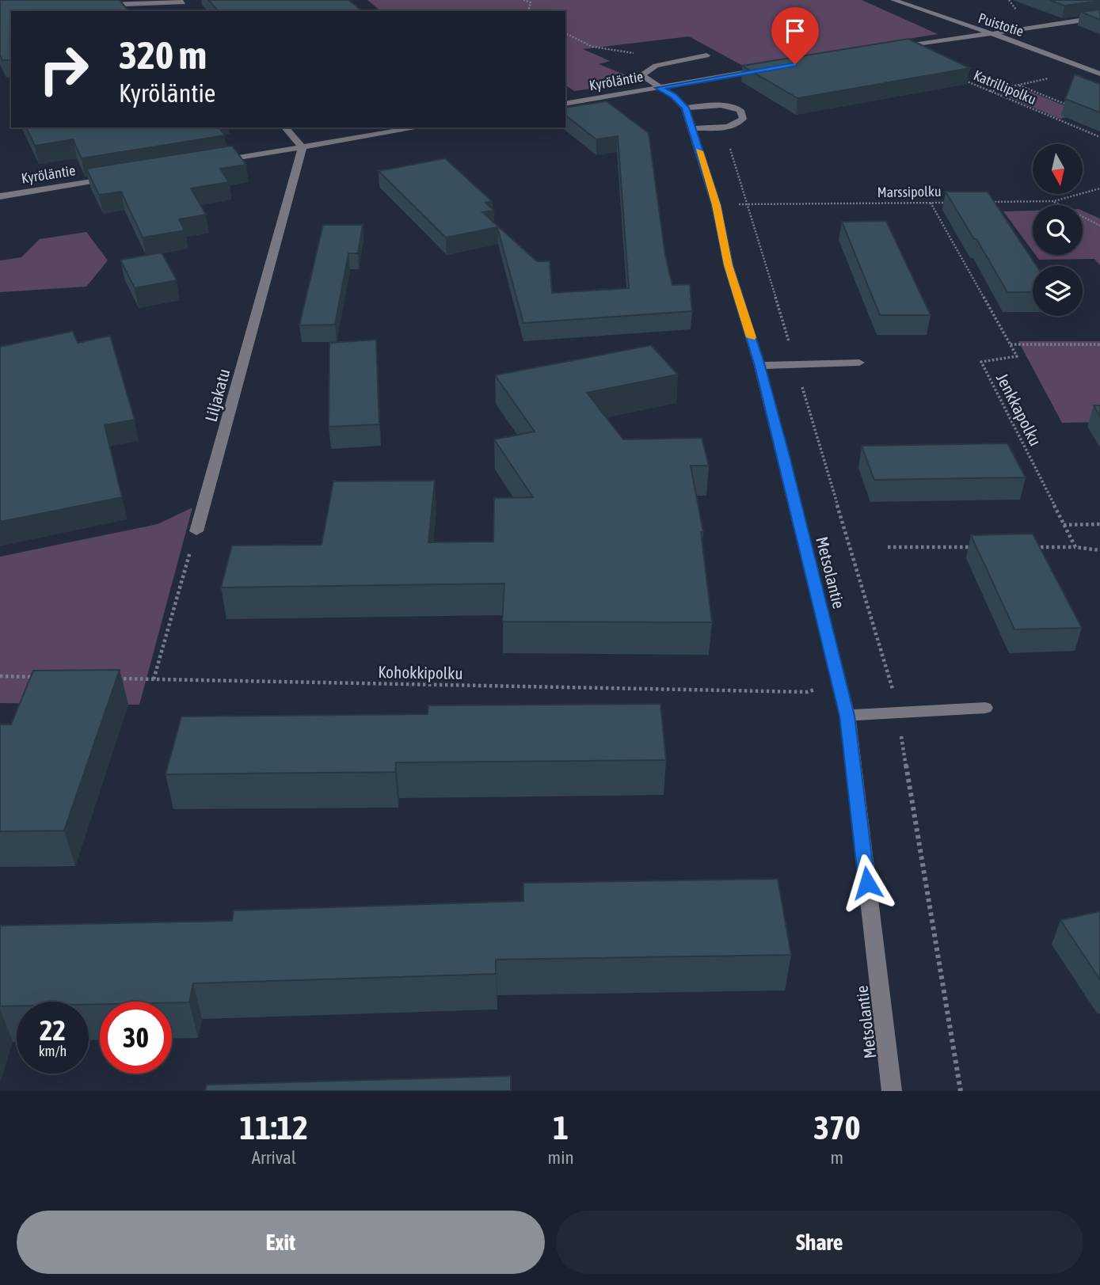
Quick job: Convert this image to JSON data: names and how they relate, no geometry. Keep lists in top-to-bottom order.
{
  "streets": {
    "street": [
      "Puistotie",
      "Kyröläntie",
      "Liljakatu",
      "Metsolantie"
    ],
    "path": [
      "Katrillipolku",
      "Marssipolku",
      "Jenkkapolku",
      "Kohokkipolku"
    ]
  },
  "crossings": [
    ["Marssipolku", "Metsolantie"],
    ["Metsolantie", "Kohokkipolku"]
  ],
  "north": "bottom",
  "page": {
    "turn": ["320 m", "Kyröläntie"],
    "speed": "22 km/h",
    "limit": "30",
    "eta": [
      "11:12",
      "Arrival",
      "1",
      "min",
      "370",
      "m"
    ],
    "buttons": ["Exit", "Share"]
  }
}
